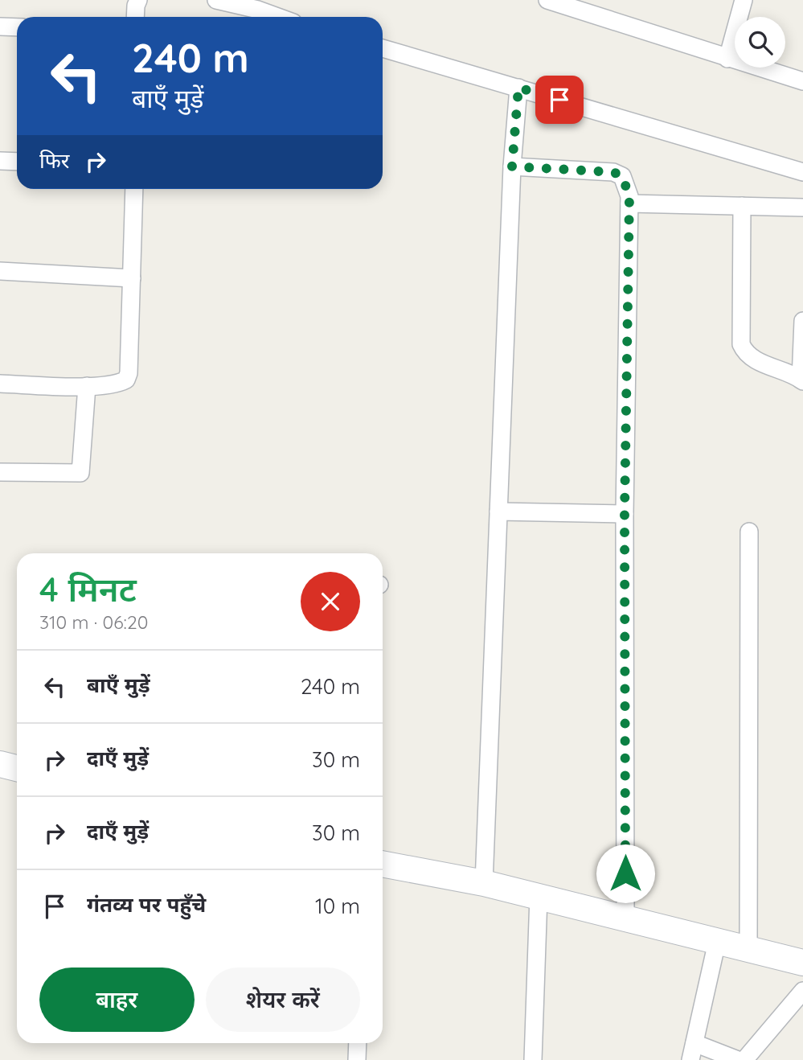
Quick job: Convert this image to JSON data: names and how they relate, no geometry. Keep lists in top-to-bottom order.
{
  "page": {
    "turn": ["240 m", "बाएँ मुड़ें"],
    "then": "फिर",
    "heading": ["4 मिनट", "310 m · 06:20"],
    "list": [
      {
        "name": "बाएँ मुड़ें",
        "value": "240 m"
      },
      {
        "name": "दाएँ मुड़ें",
        "value": "30 m"
      },
      {
        "name": "दाएँ मुड़ें",
        "value": "30 m"
      },
      {
        "name": "गंतव्य पर पहुँचे",
        "value": "10 m"
      }
    ],
    "buttons": ["बाहर", "शेयर करें"]
  }
}
